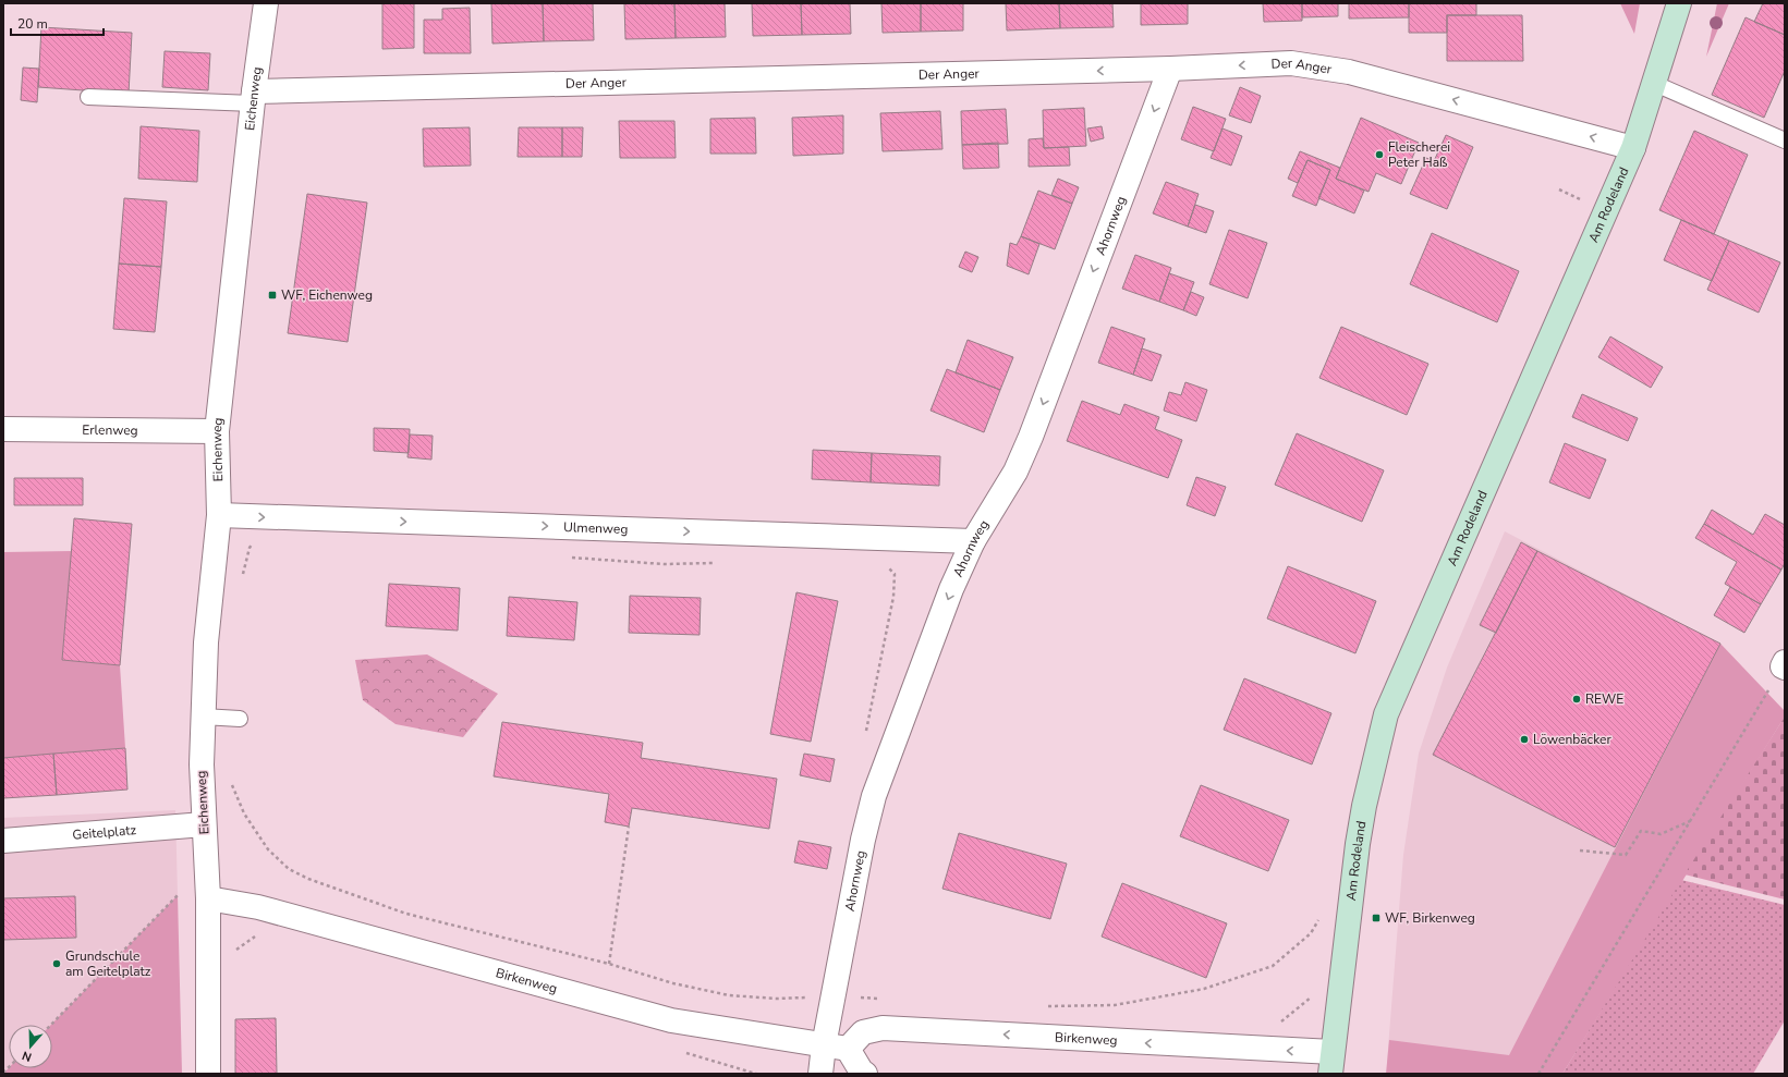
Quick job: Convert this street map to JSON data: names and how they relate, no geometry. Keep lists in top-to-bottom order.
{
  "streets": {
    "street": [
      "Der Anger",
      "Eichenweg",
      "Am Rodeland",
      "Ahornweg",
      "Erlenweg",
      "Ulmenweg",
      "Geitelplatz",
      "Birkenweg"
    ]
  },
  "crossings": [
    ["Der Anger", "Eichenweg"],
    ["Der Anger", "Am Rodeland"],
    ["Der Anger", "Ahornweg"],
    ["Eichenweg", "Erlenweg"],
    ["Eichenweg", "Ulmenweg"],
    ["Eichenweg", "Geitelplatz"],
    ["Eichenweg", "Birkenweg"],
    ["Am Rodeland", "Birkenweg"],
    ["Ahornweg", "Ulmenweg"],
    ["Ahornweg", "Birkenweg"]
  ],
  "one_way": [
    "Der Anger",
    "Ahornweg",
    "Ulmenweg",
    "Birkenweg"
  ],
  "places": {
    "other": [
      "Fleischerei Peter Haß",
      "REWE",
      "Löwenbäcker",
      "Grundschule am Geitelplatz"
    ],
    "transit": ["WF, Eichenweg", "WF, Birkenweg"]
  },
  "scale_bar": "20 m",
  "north": "bottom"
}
